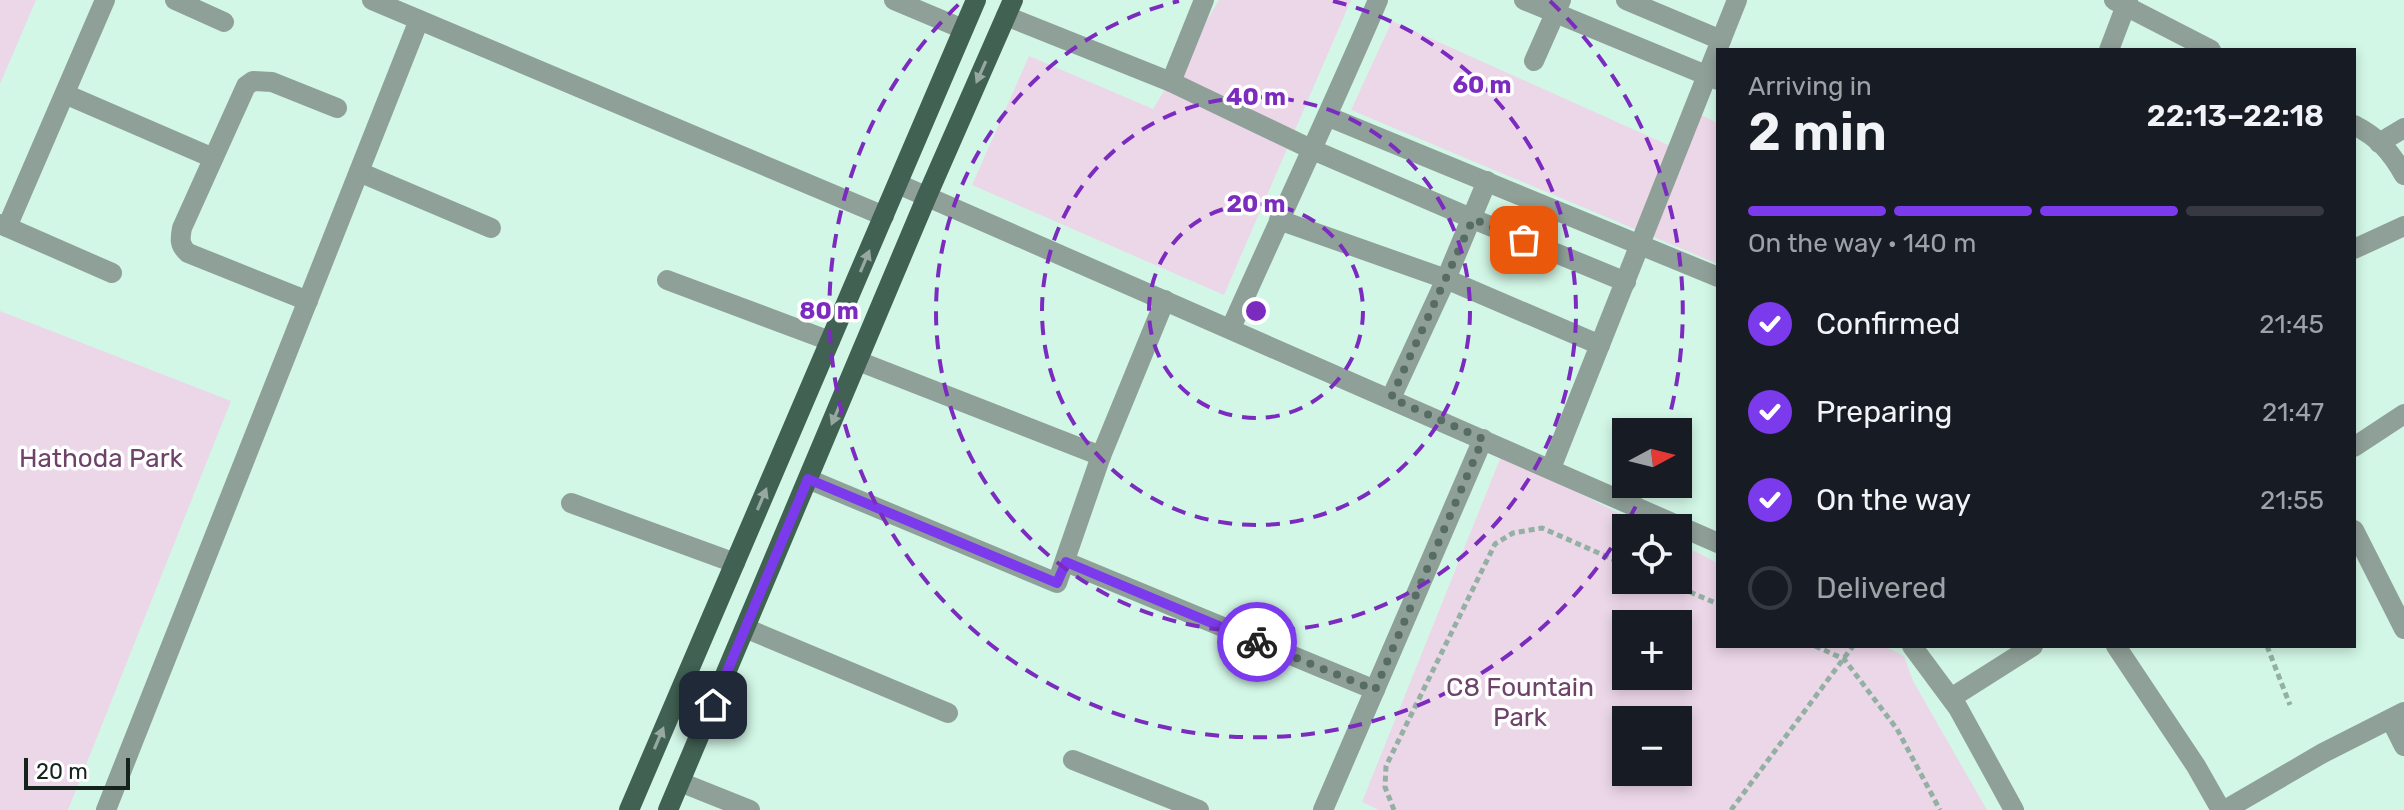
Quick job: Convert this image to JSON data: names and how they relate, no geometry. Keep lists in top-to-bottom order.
{
  "parks": ["Hathoda Park", "C8 Fountain Park"],
  "scale_bar": "20 m",
  "north": "right",
  "page": {
    "heading": ["2 min", "Arriving in", "22:13–22:18"],
    "bar": "On the way · 140 m",
    "list": [
      ["Confirmed", "21:45"],
      ["Preparing", "21:47"],
      ["On the way", "21:55"],
      "Delivered"
    ],
    "map_buttons": ["+", "−"],
    "scale": "20 m"
  },
  "rings": [
    "60 m",
    "40 m",
    "20 m",
    "80 m"
  ]
}
